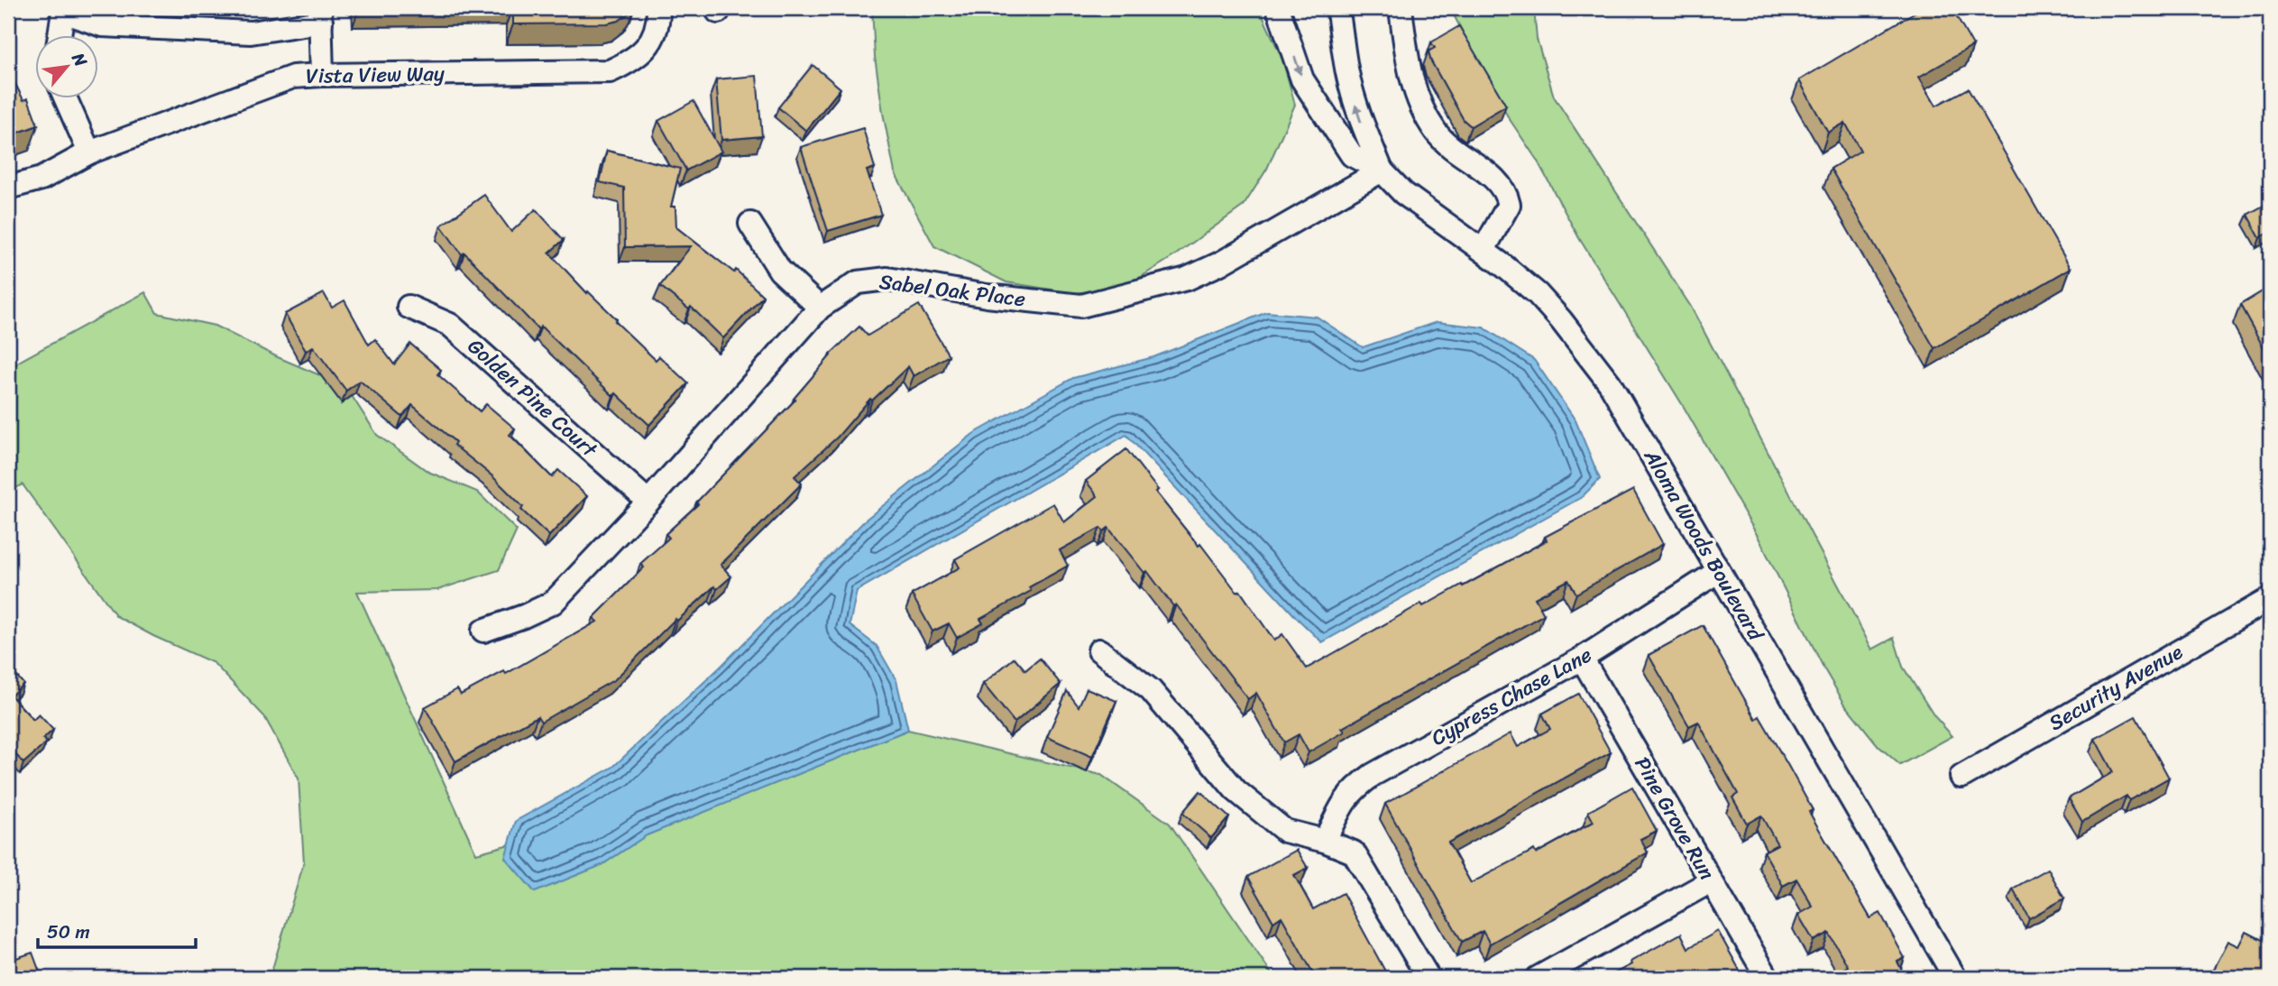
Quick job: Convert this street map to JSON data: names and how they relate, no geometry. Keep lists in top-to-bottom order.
{
  "streets": {
    "street": [
      "Vista View Way",
      "Sabel Oak Place",
      "Golden Pine Court",
      "Aloma Woods Boulevard",
      "Security Avenue",
      "Cypress Chase Lane",
      "Pine Grove Run"
    ]
  },
  "crossings": [
    ["Sabel Oak Place", "Golden Pine Court"],
    ["Sabel Oak Place", "Aloma Woods Boulevard"],
    ["Aloma Woods Boulevard", "Cypress Chase Lane"],
    ["Cypress Chase Lane", "Pine Grove Run"]
  ],
  "scale_bar": "50 m",
  "north": "top right"
}
